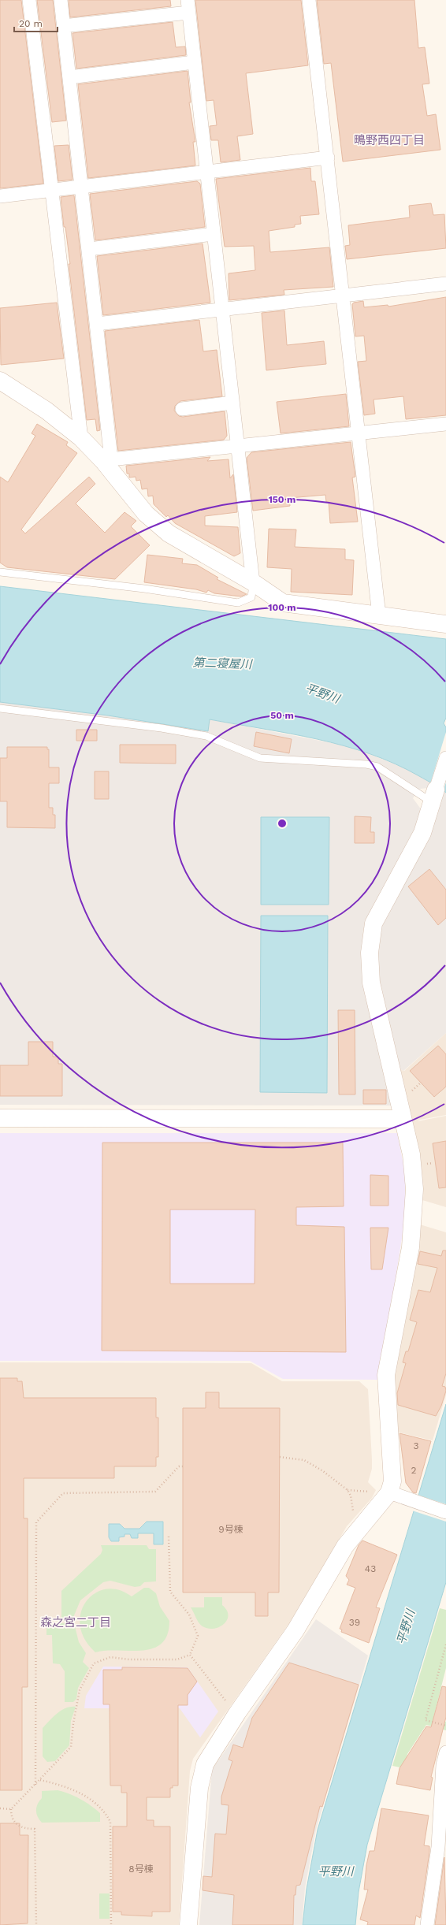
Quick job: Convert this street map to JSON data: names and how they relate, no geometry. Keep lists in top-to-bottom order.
{
  "districts": ["鴫野西四丁目", "森之宮二丁目"],
  "water": ["第二寝屋川", "平野川"],
  "house_numbers": [
    "3",
    "2",
    "9号棟",
    "43",
    "39",
    "8号棟"
  ],
  "scale_bar": "20 m",
  "rings": ["150 m", "100 m", "50 m"]
}
